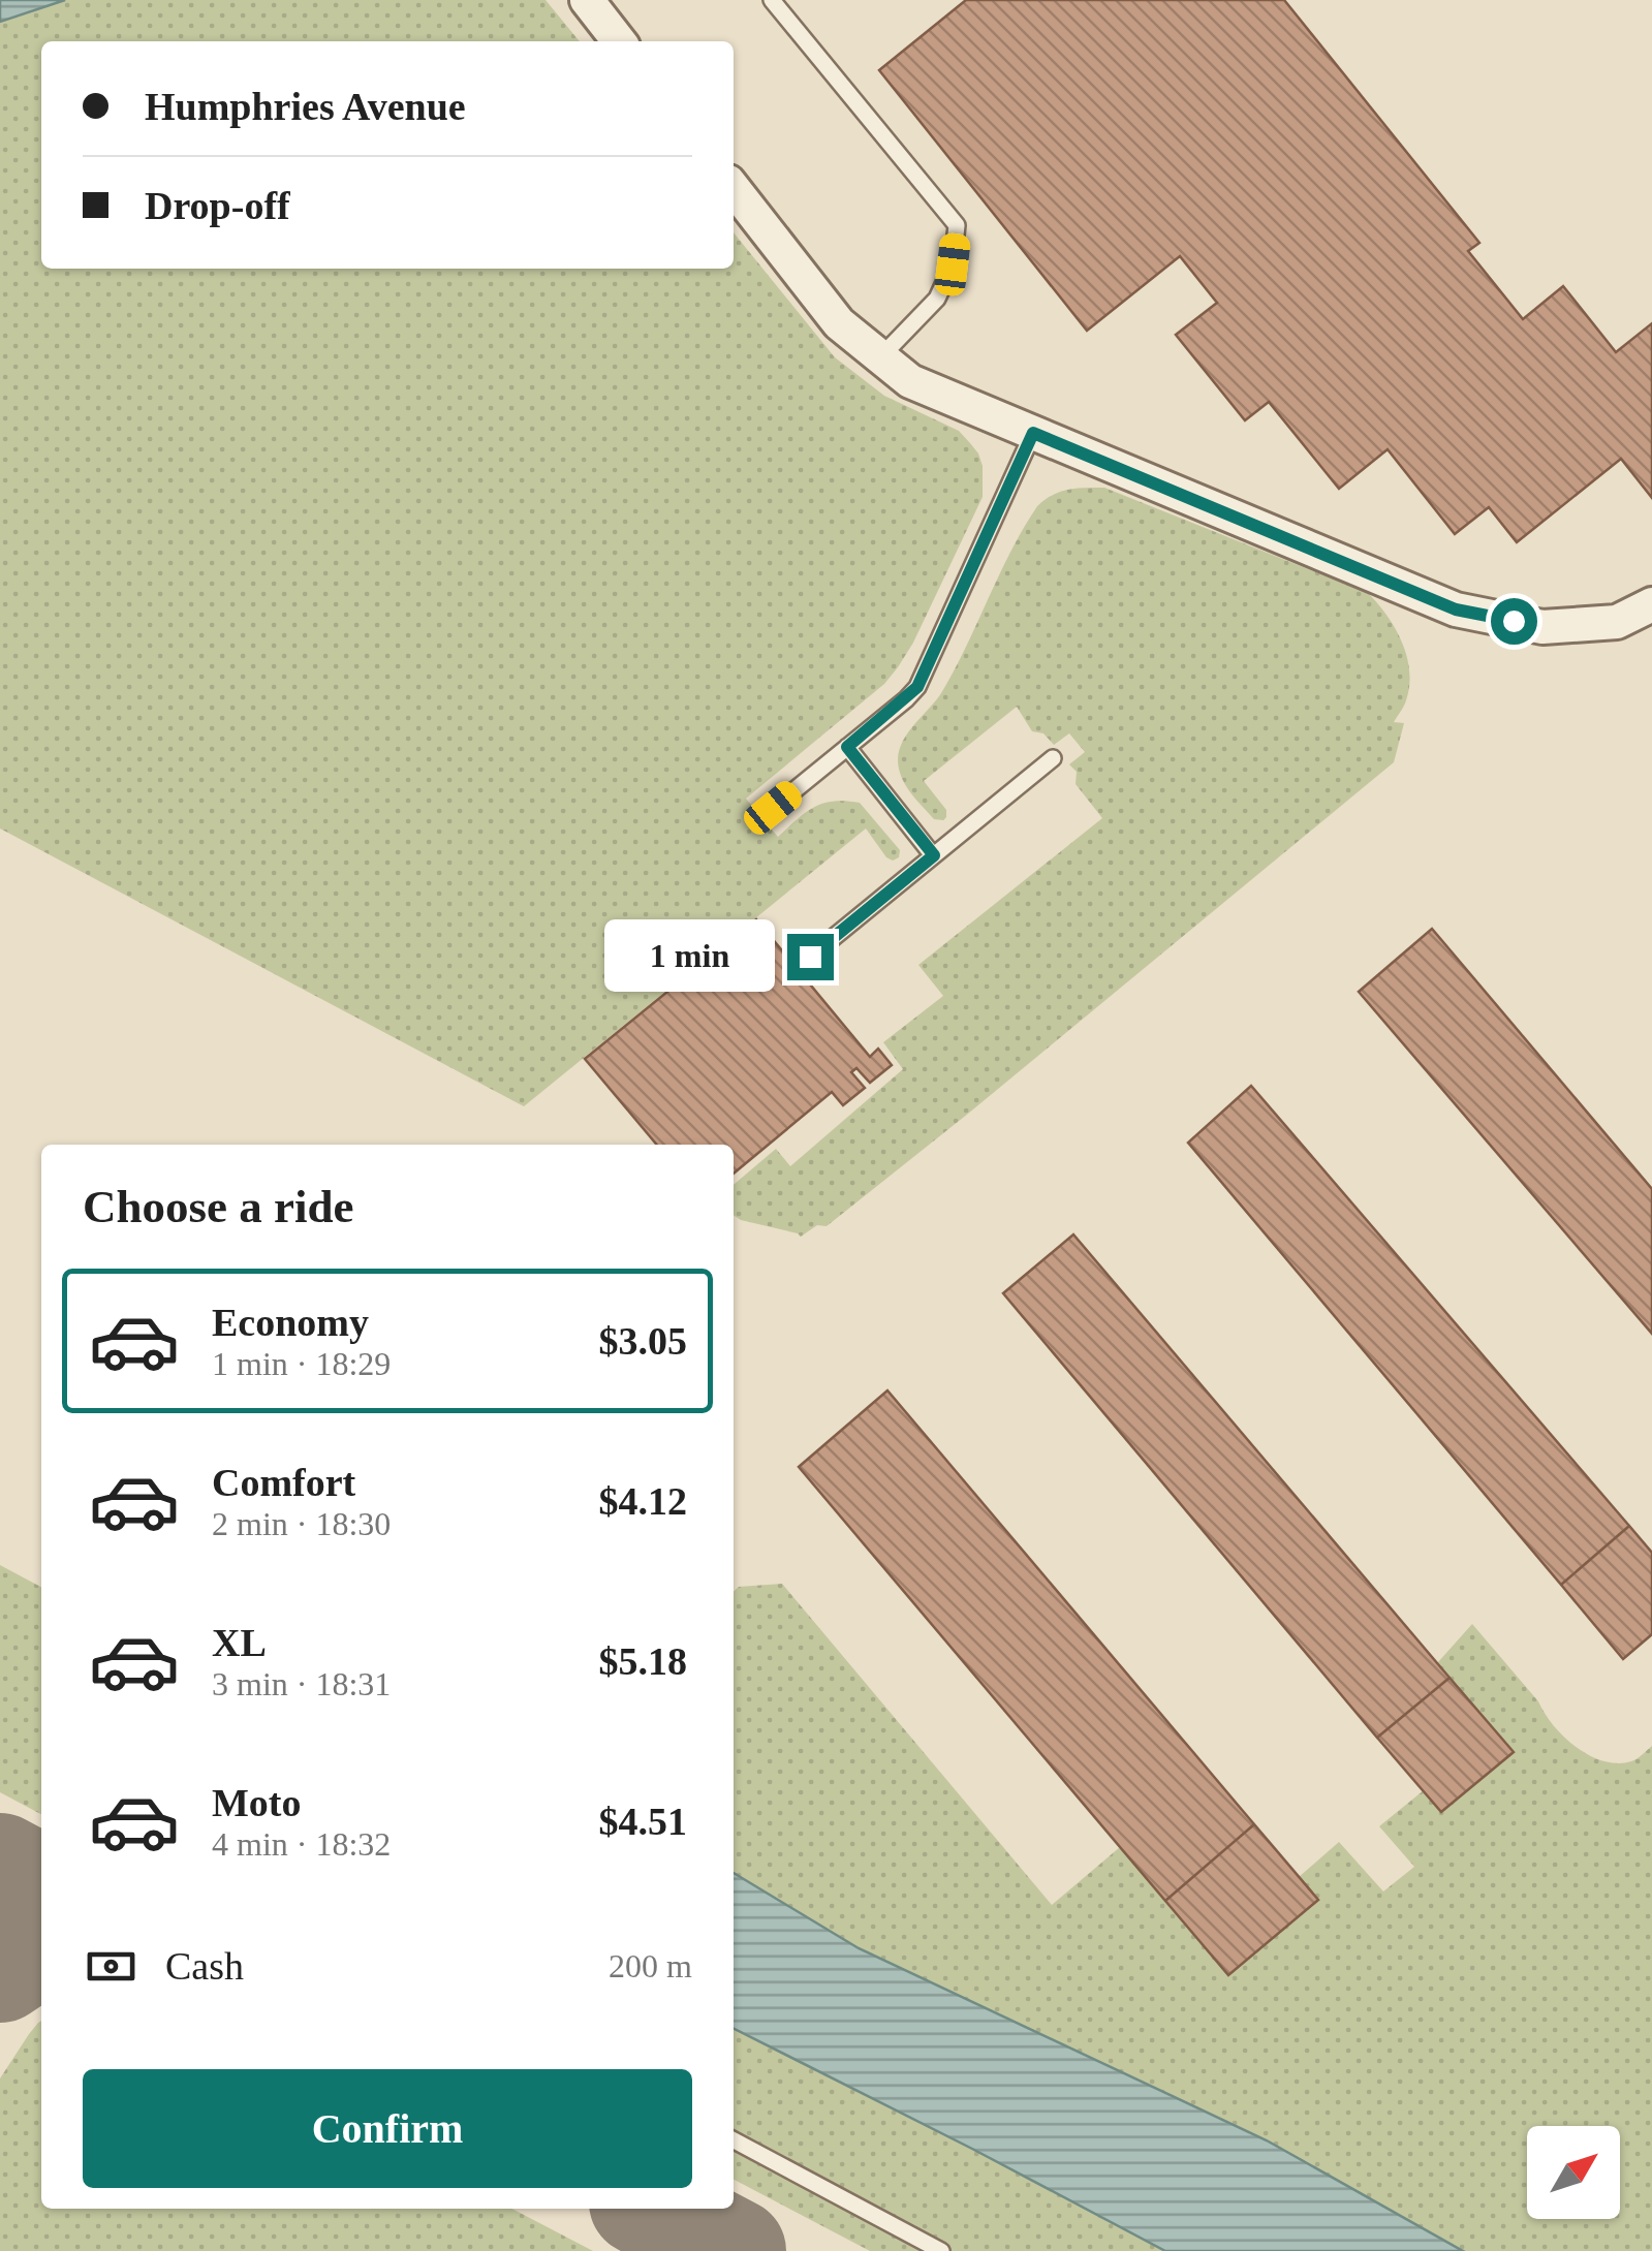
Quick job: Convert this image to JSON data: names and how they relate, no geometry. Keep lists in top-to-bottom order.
{
  "north": "top right",
  "page": {
    "banner": ["Humphries Avenue", "Drop-off"],
    "bubble": "1 min",
    "heading": "Choose a ride",
    "list": [
      {
        "name": "Economy",
        "note": "1 min · 18:29",
        "value": "$3.05"
      },
      {
        "name": "Comfort",
        "note": "2 min · 18:30",
        "value": "$4.12"
      },
      {
        "name": "XL",
        "note": "3 min · 18:31",
        "value": "$5.18"
      },
      {
        "name": "Moto",
        "note": "4 min · 18:32",
        "value": "$4.51"
      }
    ],
    "pay": ["Cash", "200 m"],
    "buttons": "Confirm"
  }
}
